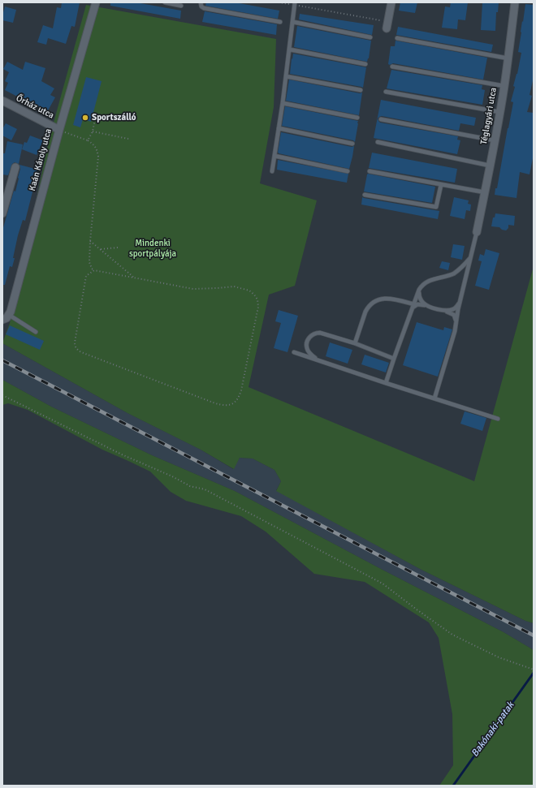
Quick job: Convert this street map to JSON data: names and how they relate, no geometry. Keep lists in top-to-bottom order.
{
  "streets": {
    "street": ["Őrház utca", "Téglagyári utca", "Kaán Károly utca"]
  },
  "crossings": [
    ["Őrház utca", "Kaán Károly utca"]
  ],
  "water": ["Bakónaki-patak"],
  "parks": ["Mindenki sportpályája"],
  "places": ["Sportszálló"]
}
